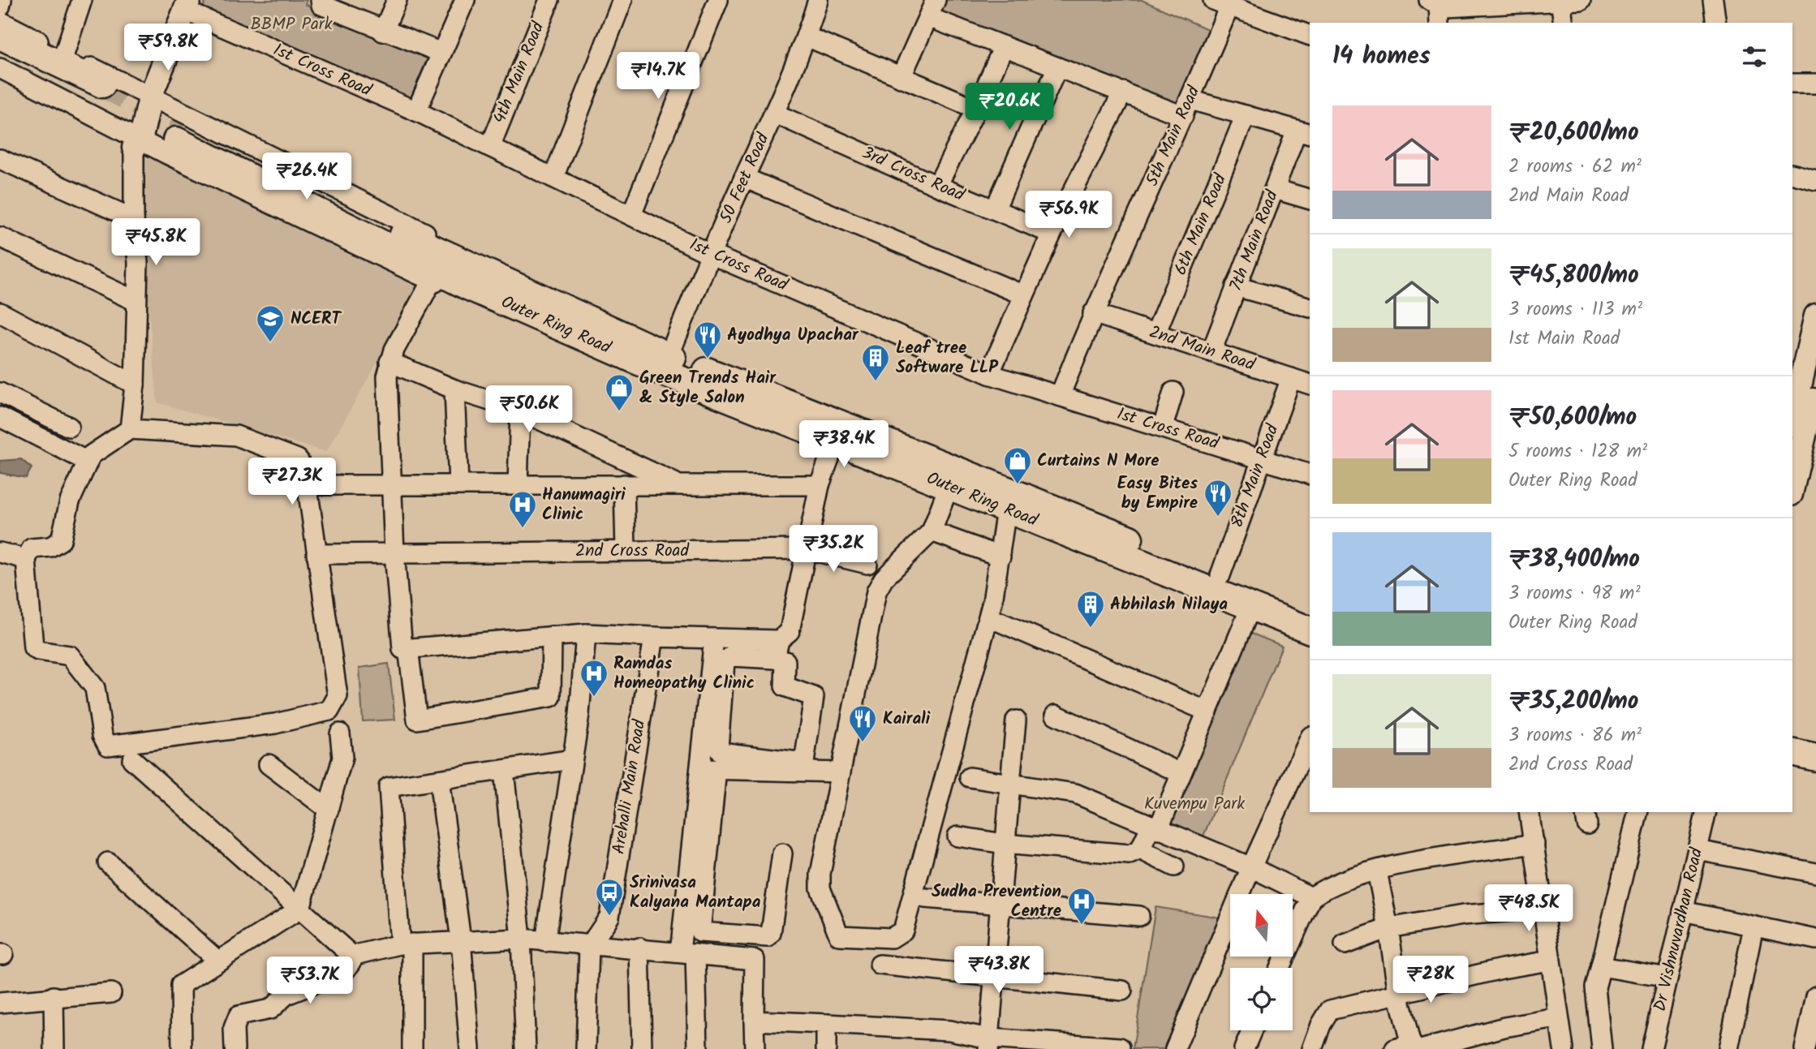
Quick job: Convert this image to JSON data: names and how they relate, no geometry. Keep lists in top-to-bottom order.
{
  "streets": {
    "highway": ["Outer Ring Road"],
    "street": [
      "1st Cross Road",
      "4th Main Road",
      "5th Main Road",
      "3rd Cross Road",
      "50 Feet Road",
      "6th Main Road",
      "7th Main Road",
      "2nd Main Road",
      "8th Main Road",
      "2nd Cross Road",
      "Arehalli Main Road",
      "Dr Vishnuvardhan Road"
    ]
  },
  "crossings": [
    ["1st Cross Road", "4th Main Road"],
    ["1st Cross Road", "5th Main Road"],
    ["1st Cross Road", "50 Feet Road"],
    ["1st Cross Road", "8th Main Road"],
    ["5th Main Road", "2nd Main Road"],
    ["3rd Cross Road", "50 Feet Road"],
    ["50 Feet Road", "Outer Ring Road"],
    ["6th Main Road", "2nd Main Road"],
    ["7th Main Road", "2nd Main Road"],
    ["Outer Ring Road", "8th Main Road"],
    ["2nd Main Road", "8th Main Road"]
  ],
  "parks": ["BBMP Park", "Kuvempu Park"],
  "places": {
    "school or university": ["NCERT"],
    "restaurant": ["Ayodhya Upachar", "Easy Bites by Empire", "Kairali"],
    "building": ["Leaf tree Software LLP", "Abhilash Nilaya"],
    "shop": ["Green Trends Hair & Style Salon", "Curtains N More"],
    "hospital": ["Hanumagiri Clinic", "Ramdas Homeopathy Clinic", "Sudha Prevention Centre"],
    "bus stop": ["Srinivasa Kalyana Mantapa"]
  },
  "north": "top",
  "page": {
    "heading": "14 homes",
    "price": [
      "₹59.8K",
      "₹14.7K",
      "₹20.6K",
      "₹26.4K",
      "₹56.9K",
      "₹45.8K",
      "₹50.6K",
      "₹38.4K",
      "₹27.3K",
      "₹35.2K",
      "₹48.5K",
      "₹43.8K",
      "₹28K",
      "₹53.7K"
    ],
    "list": [
      {
        "name": "₹20,600/mo",
        "note": "2 rooms · 62 m² · 2nd Main Road"
      },
      {
        "name": "₹45,800/mo",
        "note": "3 rooms · 113 m² · 1st Main Road"
      },
      {
        "name": "₹50,600/mo",
        "note": "5 rooms · 128 m² · Outer Ring Road"
      },
      {
        "name": "₹38,400/mo",
        "note": "3 rooms · 98 m² · Outer Ring Road"
      },
      {
        "name": "₹35,200/mo",
        "note": "3 rooms · 86 m² · 2nd Cross Road"
      }
    ]
  }
}
